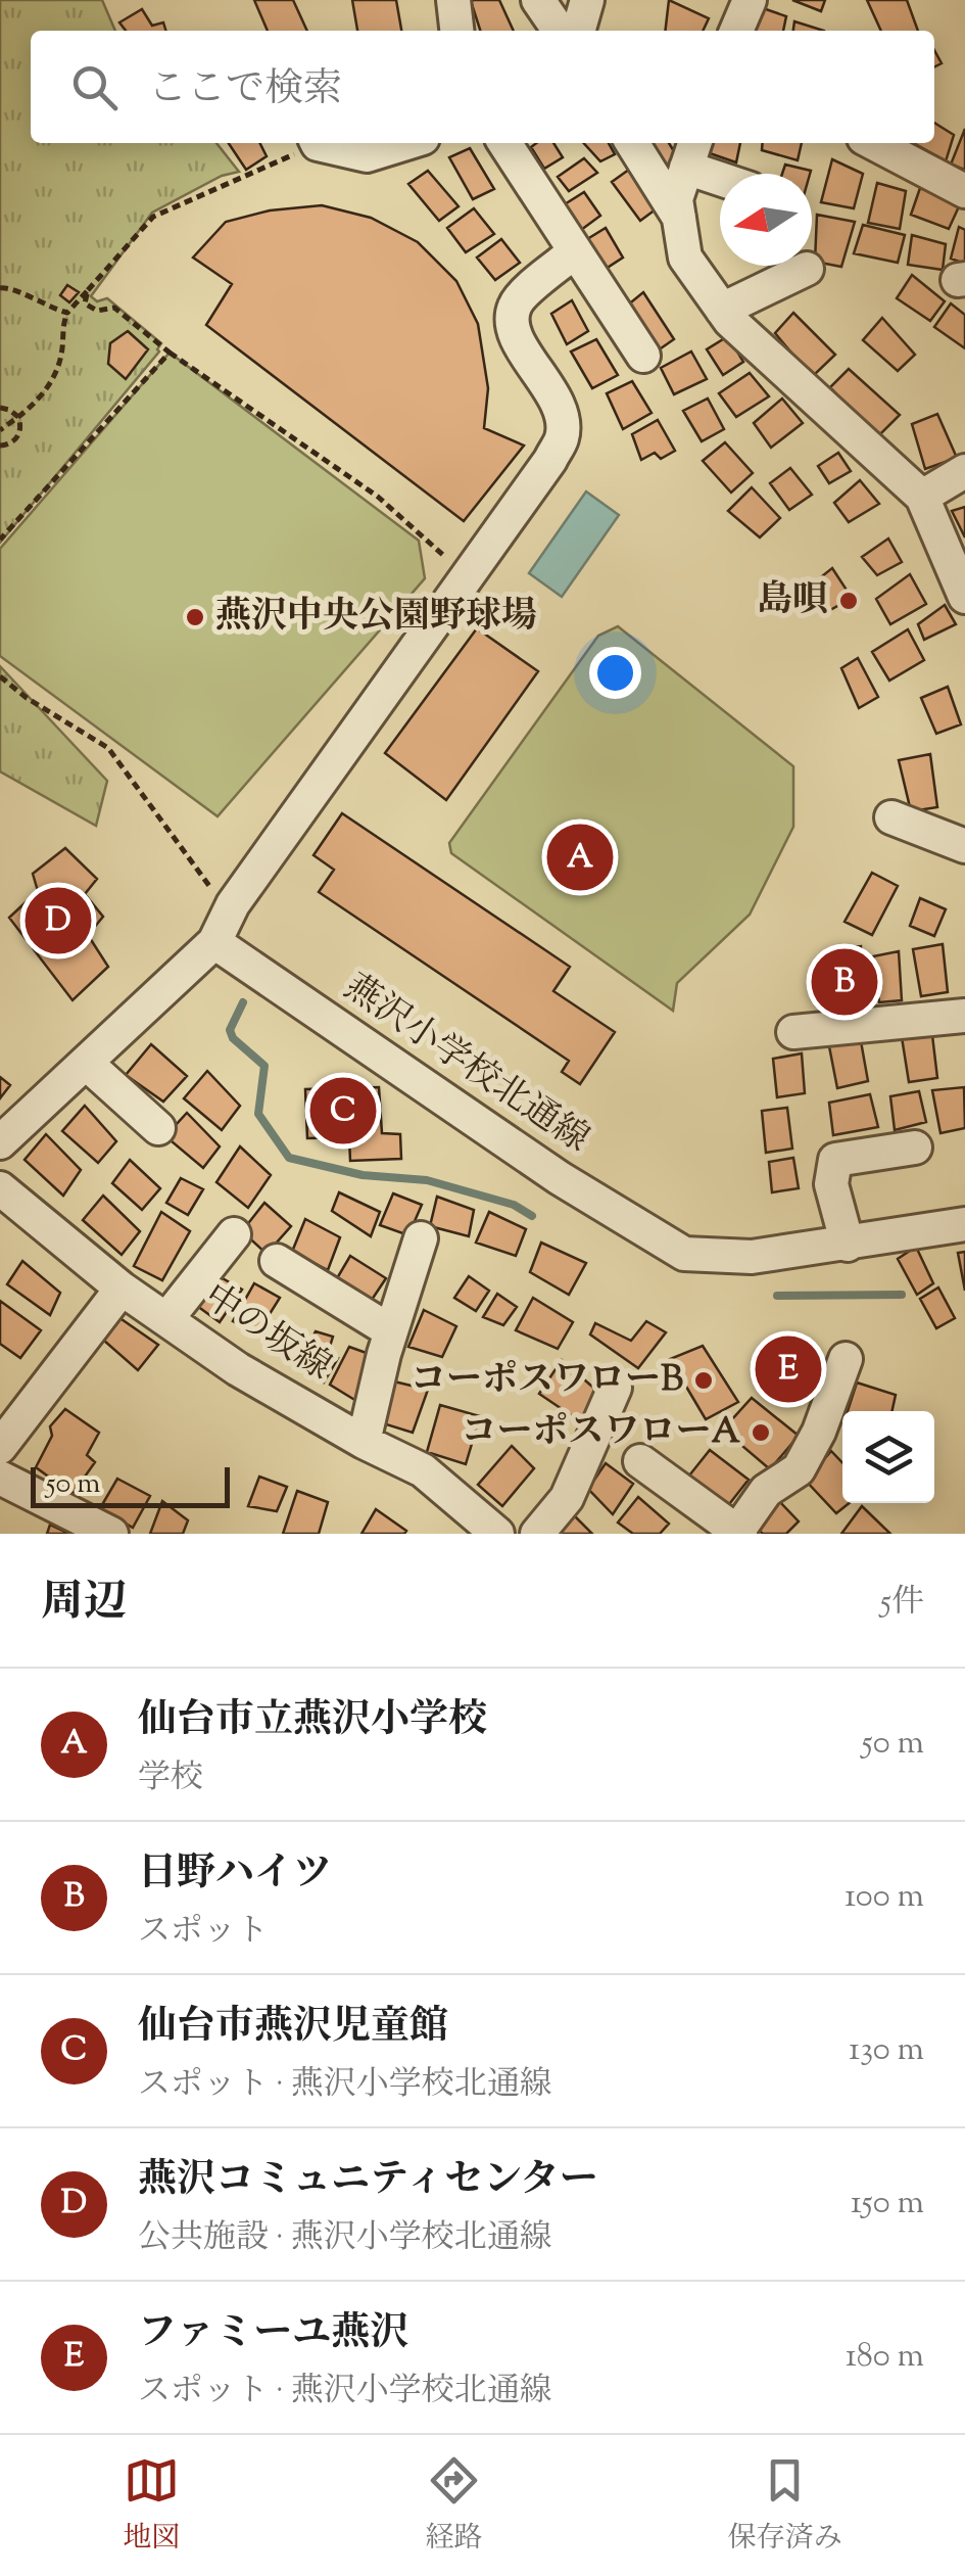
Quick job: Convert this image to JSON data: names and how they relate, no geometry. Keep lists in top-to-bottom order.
{
  "streets": {
    "street": ["燕沢小学校北通線", "中の坂線"]
  },
  "places": [
    "島唄",
    "燕沢中央公園野球場",
    "コーポスワローB",
    "コーポスワローA"
  ],
  "scale_bar": "50 m",
  "north": "left",
  "page": {
    "search": "ここで検索",
    "pins": [
      "A",
      "D",
      "B",
      "C",
      "E"
    ],
    "scale": "50 m",
    "heading": ["周辺", "5件"],
    "list": [
      {
        "mark": "A",
        "name": "仙台市立燕沢小学校",
        "note": "学校",
        "value": "50 m"
      },
      {
        "mark": "B",
        "name": "日野ハイツ",
        "note": "スポット",
        "value": "100 m"
      },
      {
        "mark": "C",
        "name": "仙台市燕沢児童館",
        "note": "スポット · 燕沢小学校北通線",
        "value": "130 m"
      },
      {
        "mark": "D",
        "name": "燕沢コミュニティセンター",
        "note": "公共施設 · 燕沢小学校北通線",
        "value": "150 m"
      },
      {
        "mark": "E",
        "name": "ファミーユ燕沢",
        "note": "スポット · 燕沢小学校北通線",
        "value": "180 m"
      }
    ],
    "nav": ["地図", "経路", "保存済み"]
  }
}
